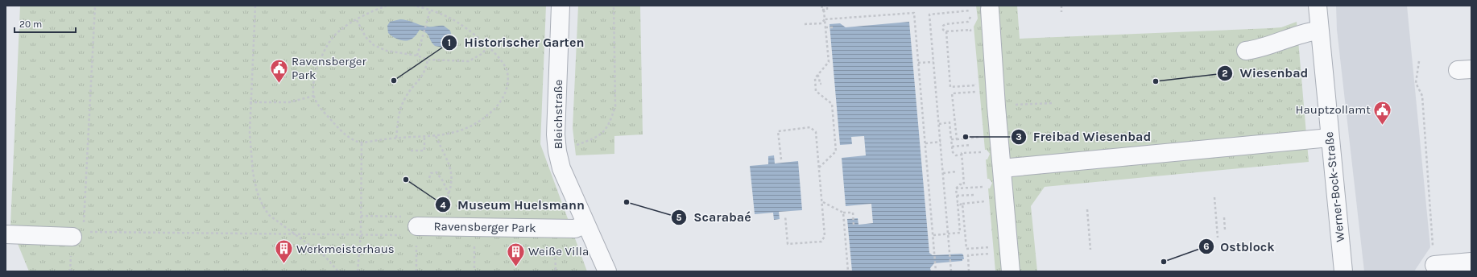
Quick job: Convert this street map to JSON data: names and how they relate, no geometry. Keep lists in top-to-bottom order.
{
  "streets": {
    "street": ["Bleichstraße", "Werner-Bock-Straße", "Ravensberger Park"]
  },
  "crossings": [
    ["Bleichstraße", "Ravensberger Park"]
  ],
  "places": {
    "other": [
      "Historischer Garten",
      "Wiesenbad",
      "Freibad Wiesenbad",
      "Museum Huelsmann",
      "Scarabaé",
      "Ostblock"
    ],
    "public building": ["Ravensberger Park", "Hauptzollamt"],
    "building": ["Werkmeisterhaus", "Weiße Villa"]
  },
  "scale_bar": "20 m"
}
